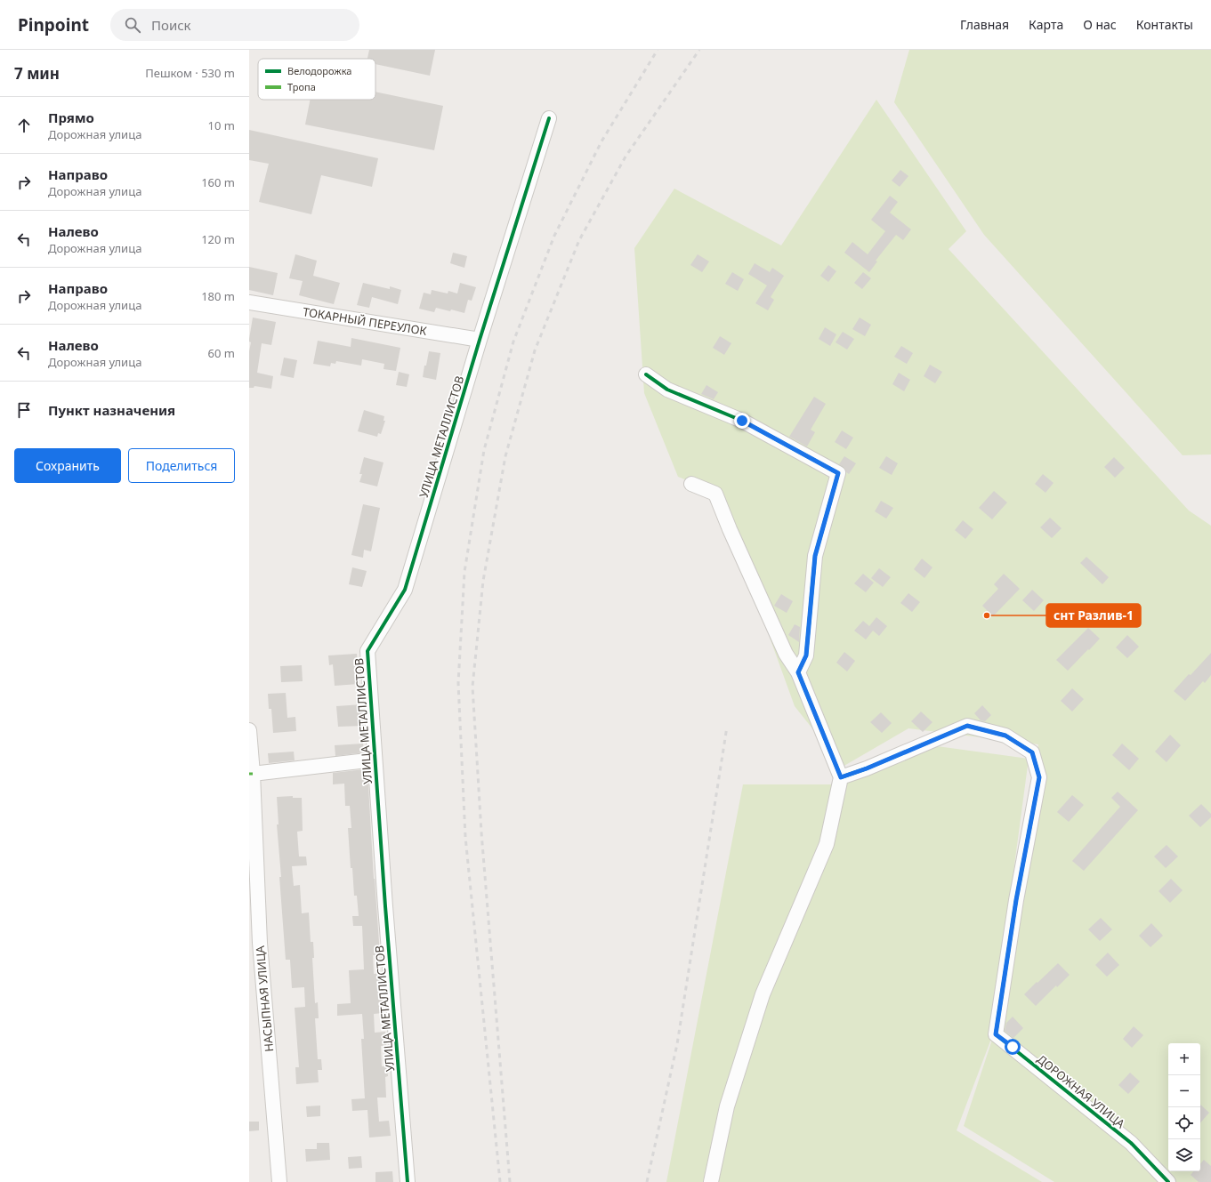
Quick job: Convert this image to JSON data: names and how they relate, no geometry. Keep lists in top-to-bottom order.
{
  "streets": {
    "street": [
      "ТОКАРНЫЙ ПЕРЕУЛОК",
      "УЛИЦА МЕТАЛЛИСТОВ",
      "НАСЫПНАЯ УЛИЦА",
      "ДОРОЖНАЯ УЛИЦА"
    ]
  },
  "crossings": [
    ["ТОКАРНЫЙ ПЕРЕУЛОК", "УЛИЦА МЕТАЛЛИСТОВ"]
  ],
  "places": ["снт Разлив-1"],
  "legend": ["Велодорожка", "Тропа"],
  "page": {
    "header": "Pinpoint",
    "search": "Поиск",
    "nav": [
      "Главная",
      "Карта",
      "О нас",
      "Контакты"
    ],
    "heading": ["7 мин", "Пешком · 530 m"],
    "list": [
      ["Прямо", "Дорожная улица", "10 m"],
      ["Направо", "Дорожная улица", "160 m"],
      ["Налево", "Дорожная улица", "120 m"],
      ["Направо", "Дорожная улица", "180 m"],
      ["Налево", "Дорожная улица", "60 m"],
      "Пункт назначения"
    ],
    "buttons": ["Сохранить", "Поделиться"],
    "map_buttons": ["+", "−"]
  }
}
